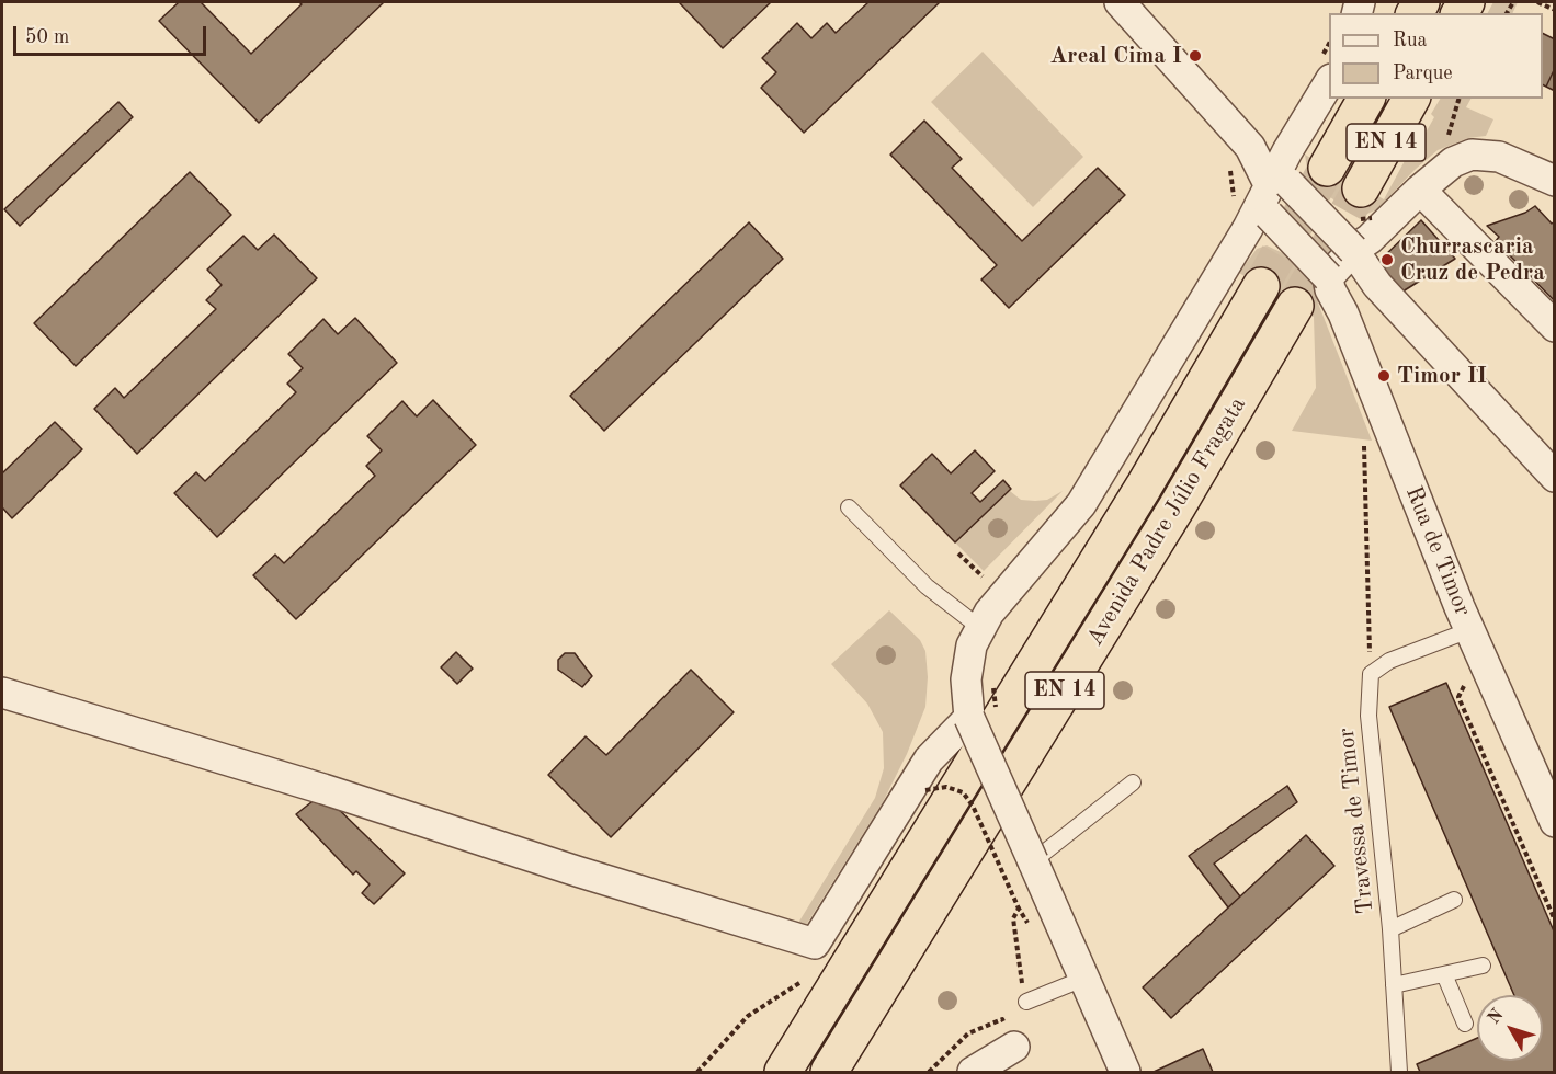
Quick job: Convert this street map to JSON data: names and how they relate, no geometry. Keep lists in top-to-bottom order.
{
  "streets": {
    "highway": ["EN 14", "Avenida Padre Júlio Fragata"],
    "street": ["Rua de Timor"],
    "lane": ["Travessa de Timor"]
  },
  "places": ["Areal Cima I", "Churrascaria Cruz de Pedra", "Timor II"],
  "legend": ["Rua", "Parque"],
  "scale_bar": "50 m",
  "north": "top left"
}
